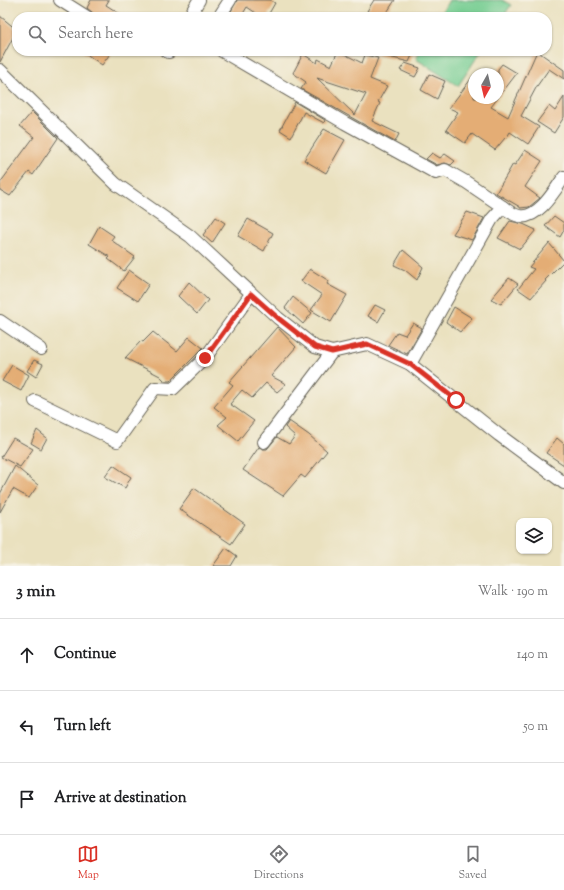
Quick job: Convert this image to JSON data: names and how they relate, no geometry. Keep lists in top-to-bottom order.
{
  "north": "bottom",
  "page": {
    "search": "Search here",
    "heading": ["3 min", "Walk · 190 m"],
    "list": [
      ["Continue", "140 m"],
      ["Turn left", "50 m"],
      "Arrive at destination"
    ],
    "nav": ["Map", "Directions", "Saved"]
  }
}
